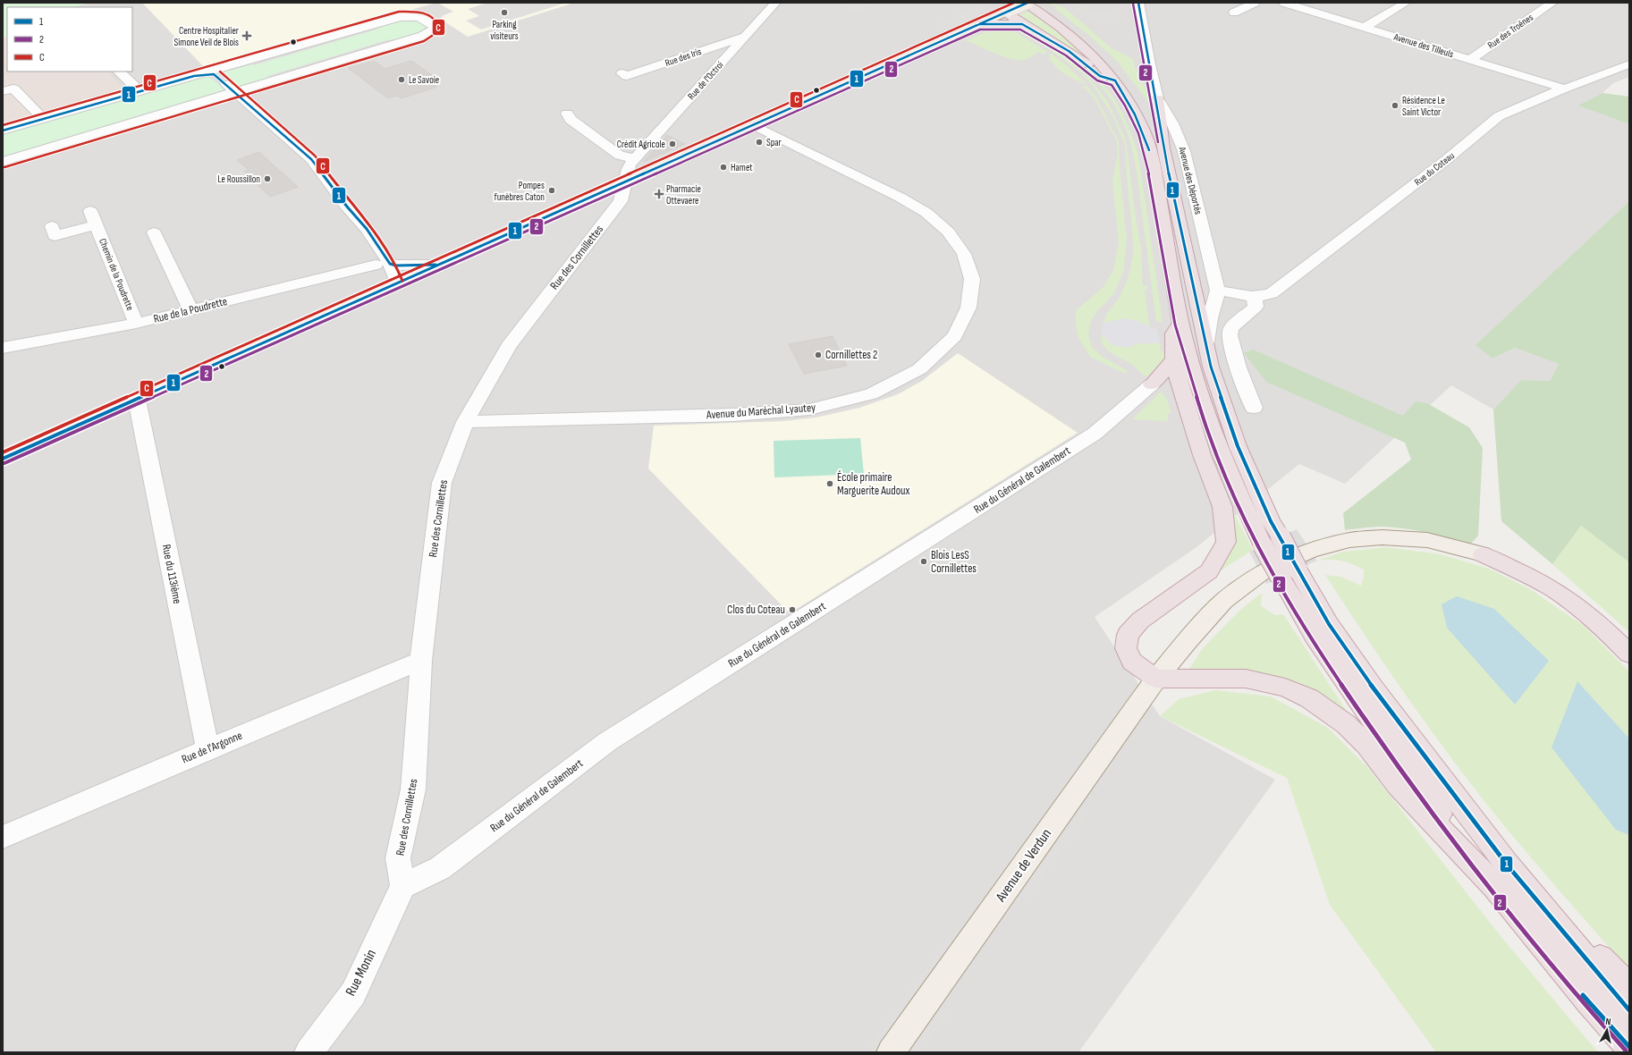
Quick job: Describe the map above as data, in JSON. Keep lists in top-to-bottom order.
{
  "streets": {
    "highway": ["Avenue des Déportés"],
    "main road": ["Avenue de Verdun"],
    "street": [
      "Rue des Troënes",
      "Avenue des Tilleuls",
      "Rue des Iris",
      "Rue de l'Octroi",
      "Rue du Coteau",
      "Rue des Cornillettes",
      "Chemin de la Poudrette",
      "Rue de la Poudrette",
      "Avenue du Maréchal Lyautey",
      "Rue du Général de Galembert",
      "Rue du 113ième",
      "Rue de l'Argonne",
      "Rue Monin"
    ]
  },
  "crossings": [
    ["Rue des Troënes", "Avenue des Tilleuls"],
    ["Avenue des Tilleuls", "Rue du Coteau"],
    ["Rue des Iris", "Rue de l'Octroi"],
    ["Rue de l'Octroi", "Rue des Cornillettes"],
    ["Rue du Coteau", "Avenue des Déportés"],
    ["Rue des Cornillettes", "Avenue du Maréchal Lyautey"],
    ["Rue des Cornillettes", "Rue du Général de Galembert"],
    ["Rue des Cornillettes", "Rue de l'Argonne"],
    ["Rue des Cornillettes", "Rue Monin"],
    ["Chemin de la Poudrette", "Rue de la Poudrette"],
    ["Rue du Général de Galembert", "Rue Monin"],
    ["Rue du 113ième", "Rue de l'Argonne"]
  ],
  "places": {
    "other": [
      "Parking visiteurs",
      "Le Savoie",
      "Résidence Le Saint Victor",
      "Spar",
      "Crédit Agricole",
      "Hamet",
      "Le Roussillon",
      "Pompes funèbres Caton",
      "Cornillettes 2",
      "École primaire Marguerite Audoux",
      "Blois LesS Cornillettes",
      "Clos du Coteau"
    ],
    "health": ["Centre Hospitalier Simone Veil de Blois", "Pharmacie Ottevaere"]
  },
  "lines": ["transit line 1", "transit line C", "transit line 2"],
  "legend": ["1", "2", "C"],
  "north": "top"
}
